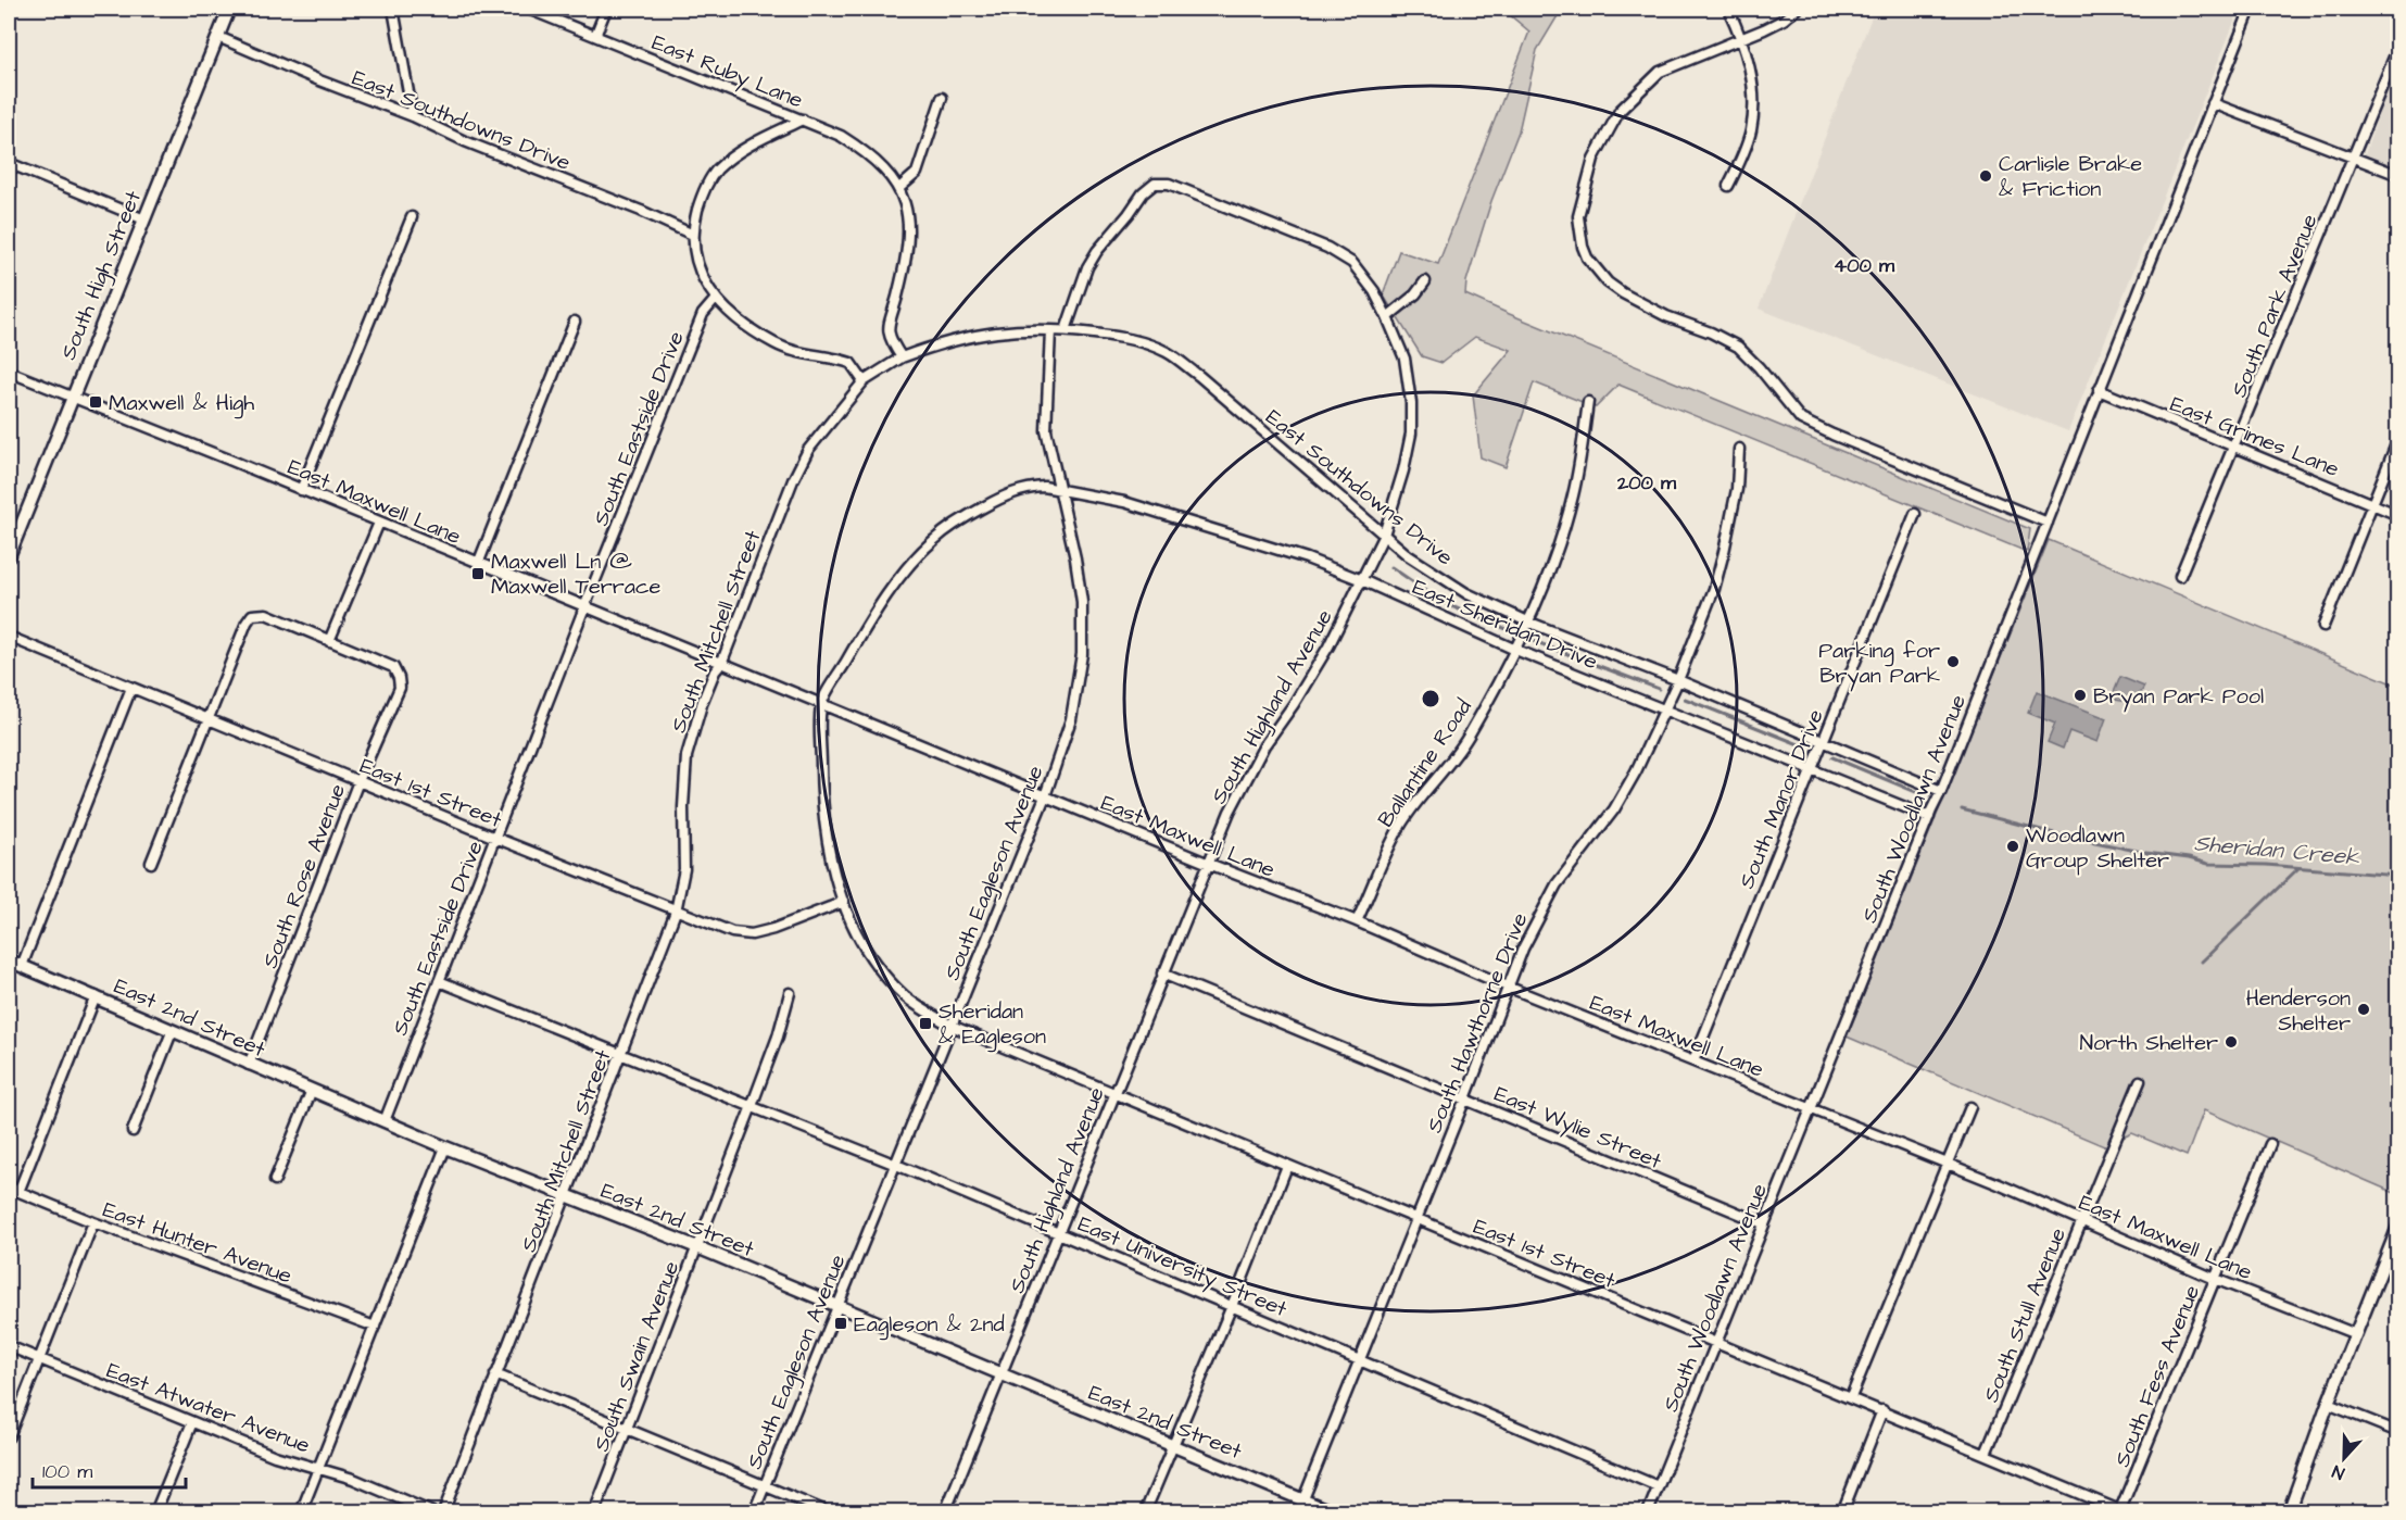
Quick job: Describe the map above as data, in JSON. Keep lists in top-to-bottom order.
{
  "streets": {
    "street": [
      "East Ruby Lane",
      "East Southdowns Drive",
      "South High Street",
      "South Park Avenue",
      "South Eastside Drive",
      "East Grimes Lane",
      "East Maxwell Lane",
      "East Sheridan Drive",
      "South Mitchell Street",
      "South Highland Avenue",
      "Ballantine Road",
      "East 1st Street",
      "South Manor Drive",
      "South Woodlawn Avenue",
      "South Eagleson Avenue",
      "South Rose Avenue",
      "East 2nd Street",
      "South Hawthorne Drive",
      "East Wylie Street",
      "East Hunter Avenue",
      "East University Street",
      "South Stull Avenue",
      "South Swain Avenue",
      "South Fess Avenue",
      "East Atwater Avenue"
    ]
  },
  "crossings": [
    ["East Southdowns Drive", "South High Street"],
    ["East Southdowns Drive", "South Mitchell Street"],
    ["East Southdowns Drive", "South Highland Avenue"],
    ["East Southdowns Drive", "Ballantine Road"],
    ["East Southdowns Drive", "South Manor Drive"],
    ["East Southdowns Drive", "South Woodlawn Avenue"],
    ["East Southdowns Drive", "South Eagleson Avenue"],
    ["East Southdowns Drive", "South Hawthorne Drive"],
    ["South High Street", "East Maxwell Lane"],
    ["South Park Avenue", "East Grimes Lane"],
    ["South Eastside Drive", "East Maxwell Lane"],
    ["South Eastside Drive", "East 1st Street"],
    ["South Eastside Drive", "East 2nd Street"],
    ["South Eastside Drive", "East University Street"],
    ["East Grimes Lane", "South Woodlawn Avenue"],
    ["East Maxwell Lane", "East Sheridan Drive"],
    ["East Maxwell Lane", "South Mitchell Street"],
    ["East Maxwell Lane", "South Highland Avenue"],
    ["East Maxwell Lane", "Ballantine Road"],
    ["East Maxwell Lane", "East 1st Street"],
    ["East Maxwell Lane", "South Manor Drive"],
    ["East Maxwell Lane", "South Woodlawn Avenue"],
    ["East Maxwell Lane", "South Eagleson Avenue"],
    ["East Maxwell Lane", "South Hawthorne Drive"],
    ["East Maxwell Lane", "South Stull Avenue"],
    ["East Maxwell Lane", "South Fess Avenue"],
    ["East Sheridan Drive", "South Highland Avenue"],
    ["East Sheridan Drive", "Ballantine Road"],
    ["East Sheridan Drive", "East 1st Street"],
    ["East Sheridan Drive", "South Manor Drive"],
    ["East Sheridan Drive", "South Woodlawn Avenue"],
    ["East Sheridan Drive", "South Eagleson Avenue"],
    ["East Sheridan Drive", "South Hawthorne Drive"],
    ["South Mitchell Street", "East 1st Street"],
    ["South Mitchell Street", "East 2nd Street"],
    ["South Mitchell Street", "East University Street"],
    ["South Highland Avenue", "East 1st Street"],
    ["South Highland Avenue", "East 2nd Street"],
    ["South Highland Avenue", "East Wylie Street"],
    ["South Highland Avenue", "East University Street"],
    ["East 1st Street", "South Woodlawn Avenue"],
    ["East 1st Street", "South Eagleson Avenue"],
    ["East 1st Street", "South Rose Avenue"],
    ["East 1st Street", "South Hawthorne Drive"],
    ["East 1st Street", "South Stull Avenue"],
    ["East 1st Street", "South Fess Avenue"],
    ["South Woodlawn Avenue", "East Wylie Street"],
    ["South Woodlawn Avenue", "East University Street"],
    ["South Eagleson Avenue", "East 2nd Street"],
    ["South Eagleson Avenue", "East University Street"],
    ["South Rose Avenue", "East 2nd Street"],
    ["East 2nd Street", "South Hawthorne Drive"],
    ["East 2nd Street", "South Swain Avenue"],
    ["South Hawthorne Drive", "East Wylie Street"],
    ["South Hawthorne Drive", "East University Street"],
    ["East University Street", "South Swain Avenue"]
  ],
  "water": ["Sheridan Creek"],
  "places": {
    "other": [
      "Carlisle Brake & Friction",
      "Parking for Bryan Park",
      "Bryan Park Pool",
      "Woodlawn Group Shelter",
      "Henderson Shelter",
      "North Shelter"
    ],
    "transit": [
      "Maxwell & High",
      "Maxwell Ln @ Maxwell Terrace",
      "Sheridan & Eagleson",
      "Eagleson & 2nd"
    ]
  },
  "scale_bar": "100 m",
  "north": "bottom",
  "rings": ["400 m", "200 m"]
}
